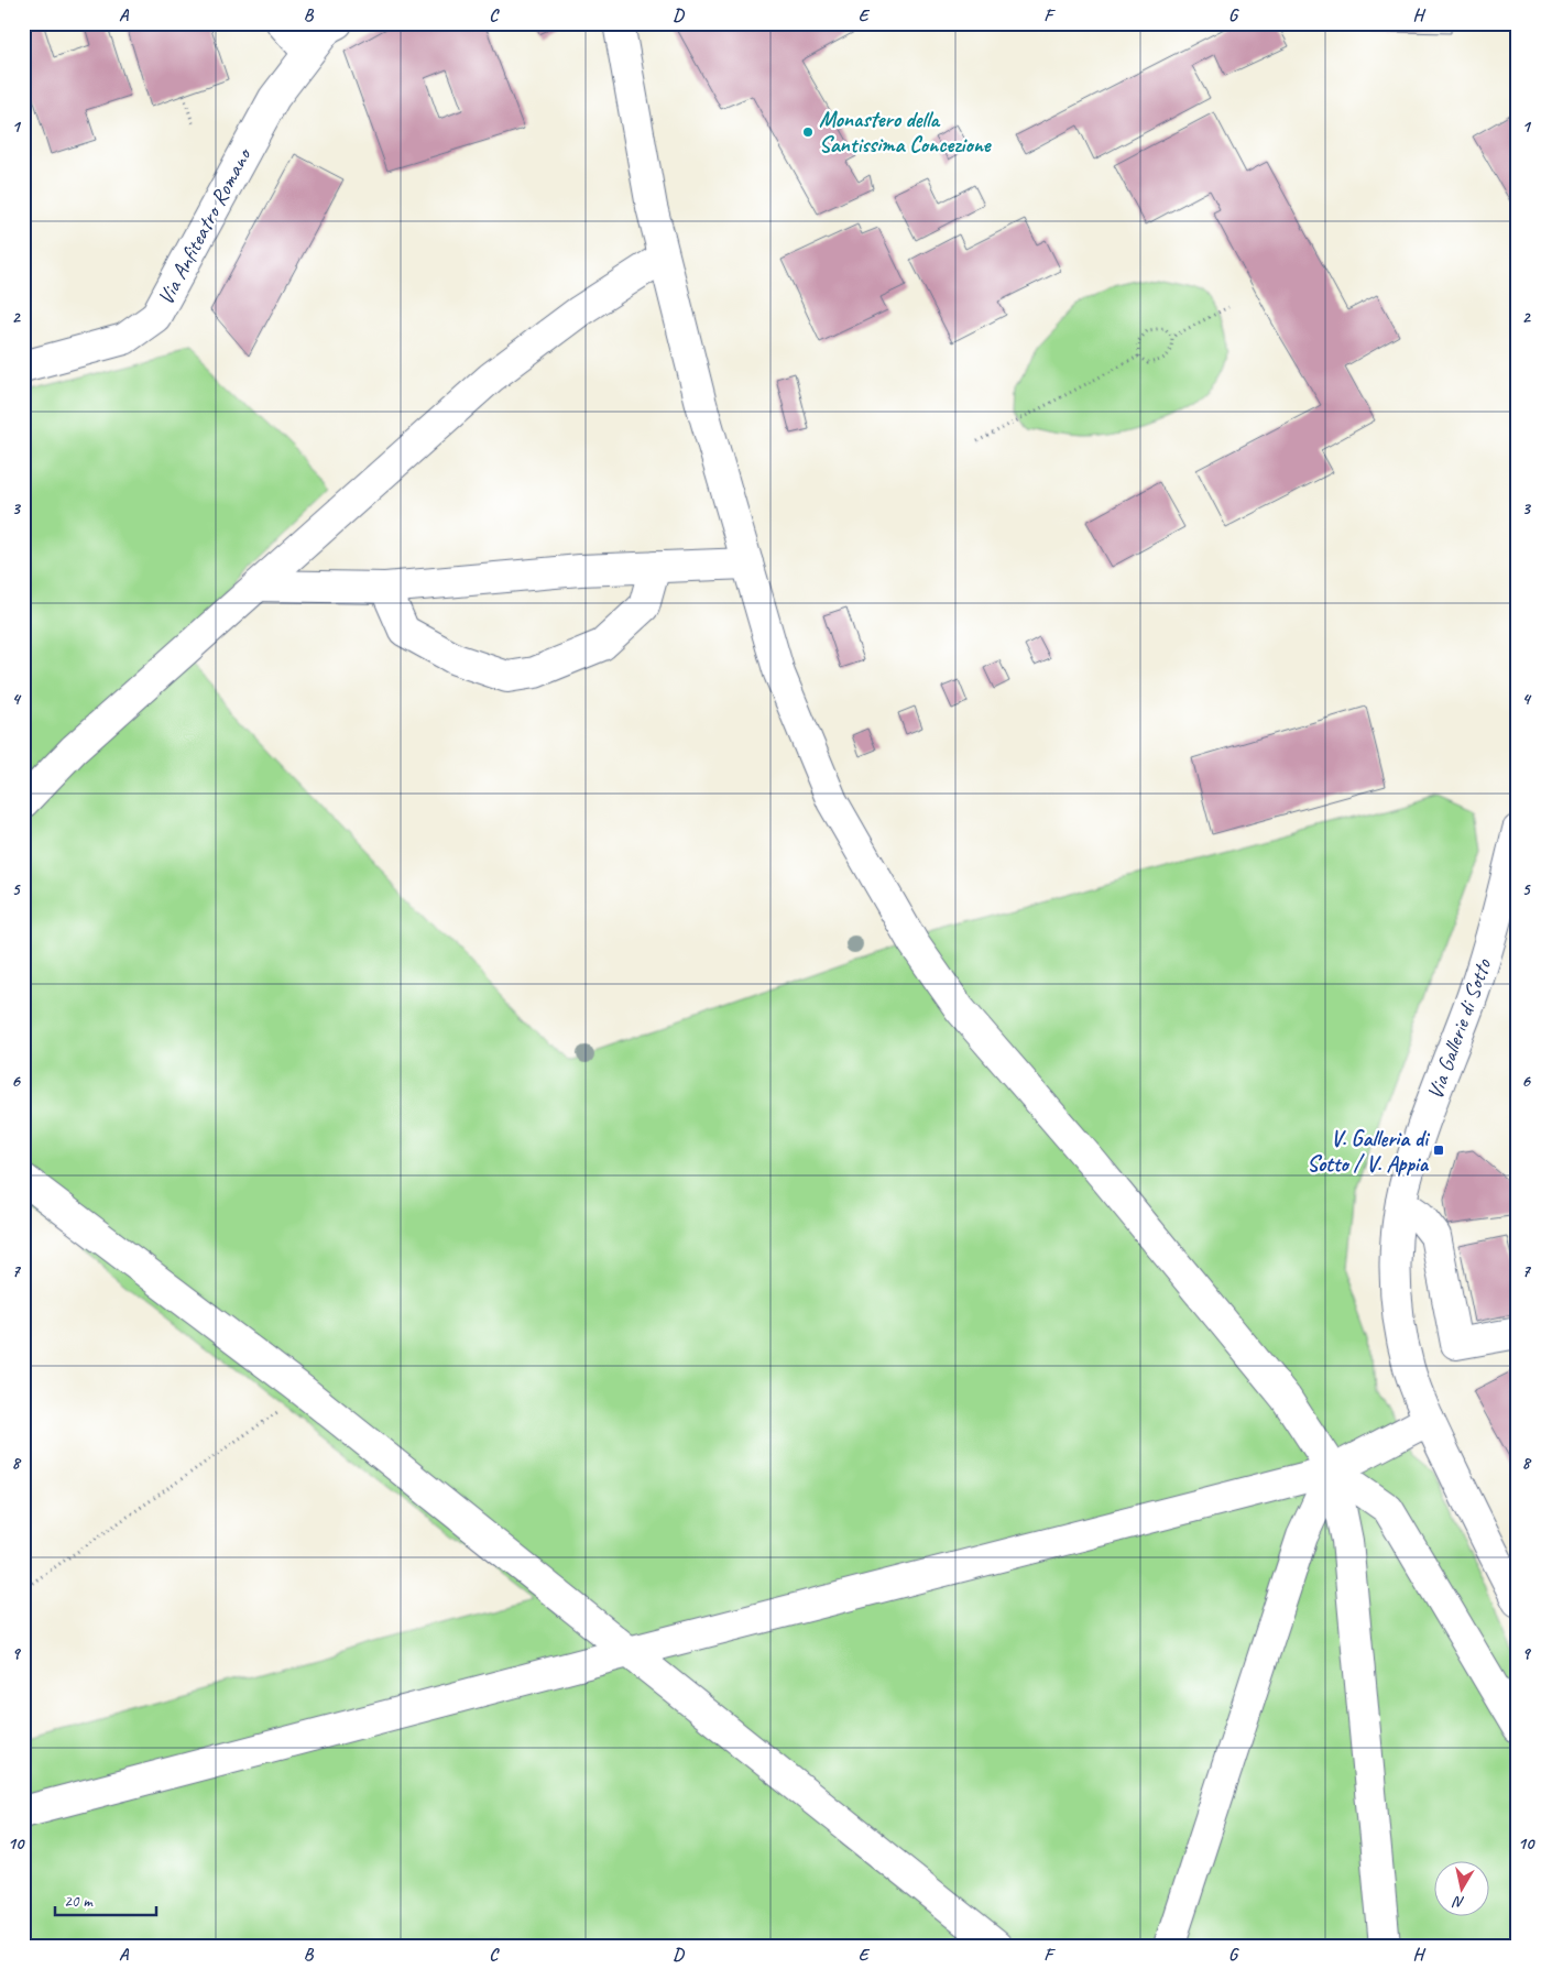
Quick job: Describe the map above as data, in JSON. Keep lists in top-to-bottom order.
{
  "streets": {
    "main road": ["Via Anfiteatro Romano", "Via Gallerie di Sotto"]
  },
  "places": {
    "other": ["Monastero della Santissima Concezione"],
    "transit": ["V. Galleria di Sotto / V. Appia"]
  },
  "scale_bar": "20 m",
  "north": "bottom",
  "grid": {
    "columns": [
      "A",
      "B",
      "C",
      "D",
      "E",
      "F",
      "G",
      "H"
    ],
    "rows": [
      "1",
      "2",
      "3",
      "4",
      "5",
      "6",
      "7",
      "8",
      "9",
      "10"
    ]
  }
}
